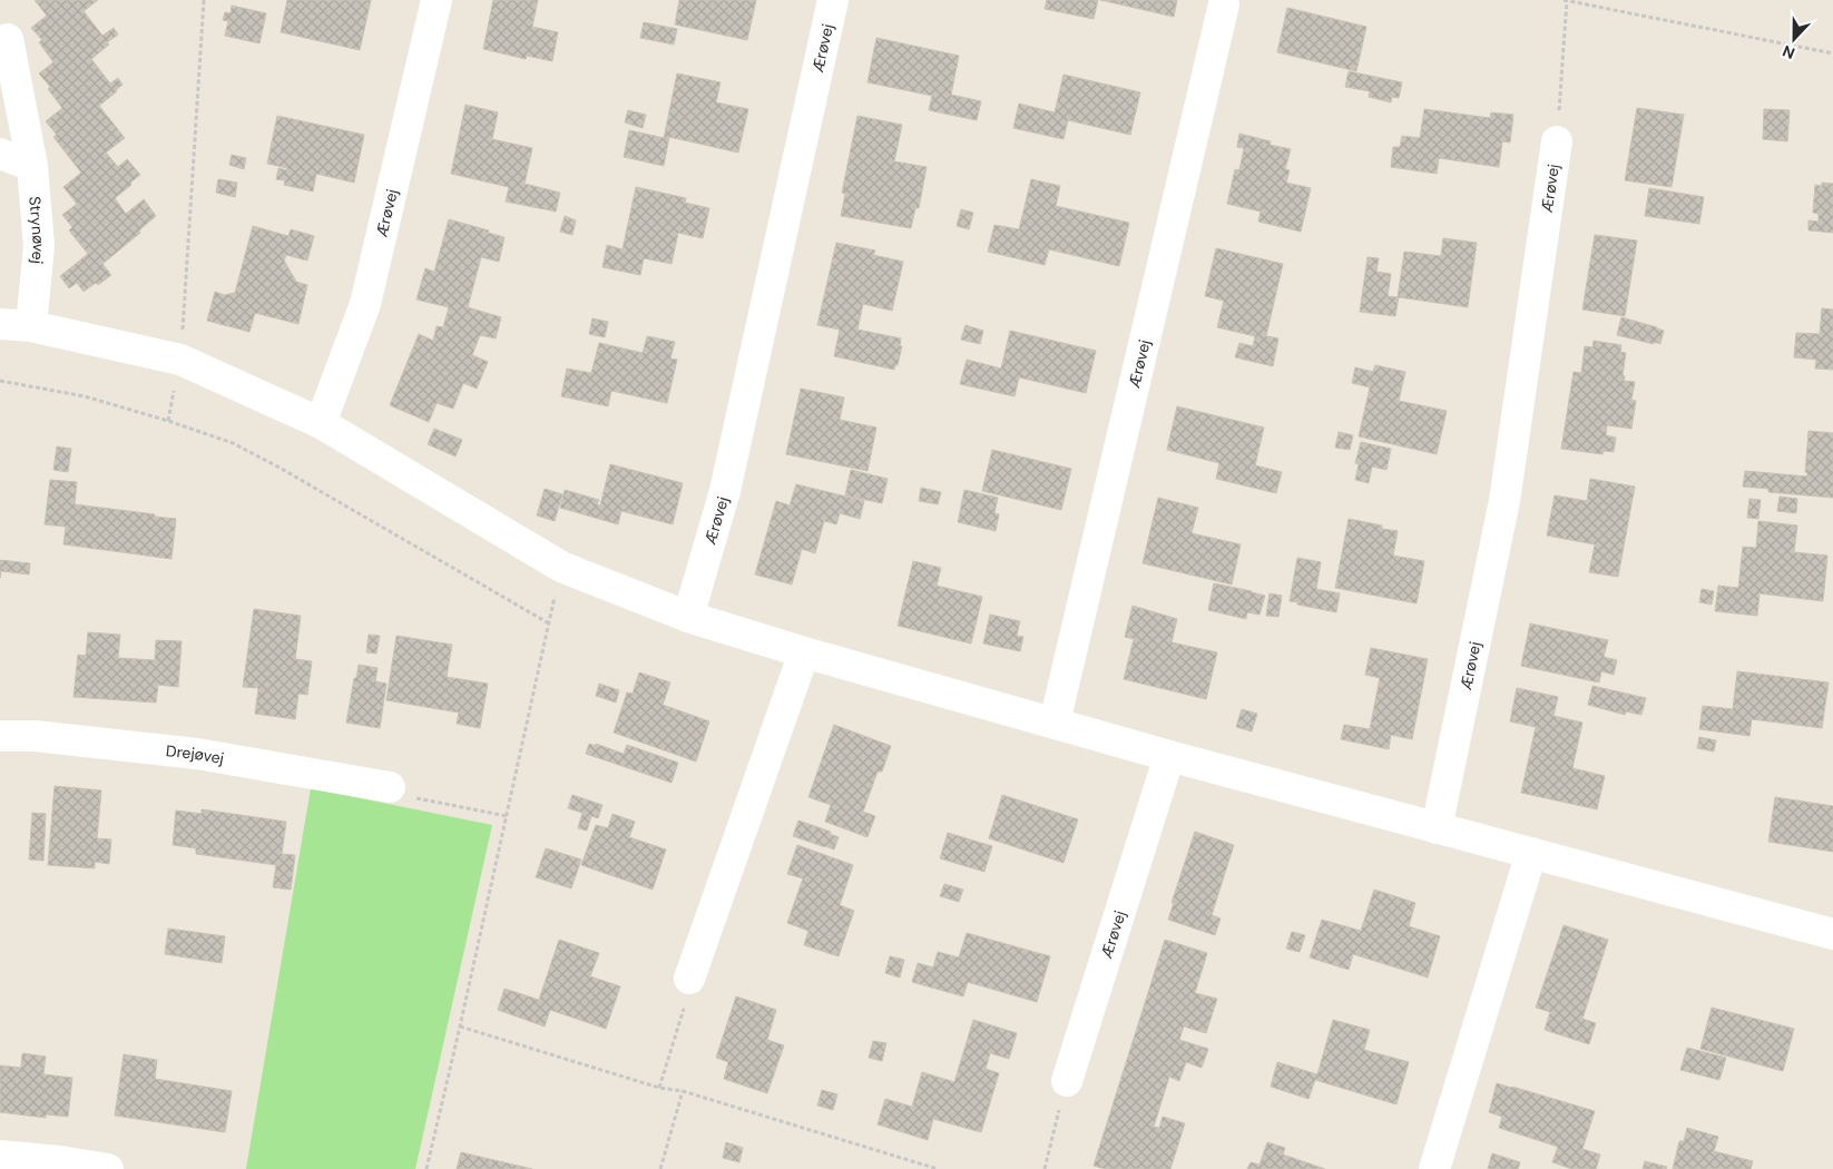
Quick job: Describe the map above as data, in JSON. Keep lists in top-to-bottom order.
{
  "streets": {
    "street": ["Ærøvej", "Strynøvej", "Drejøvej"]
  },
  "north": "bottom"
}
